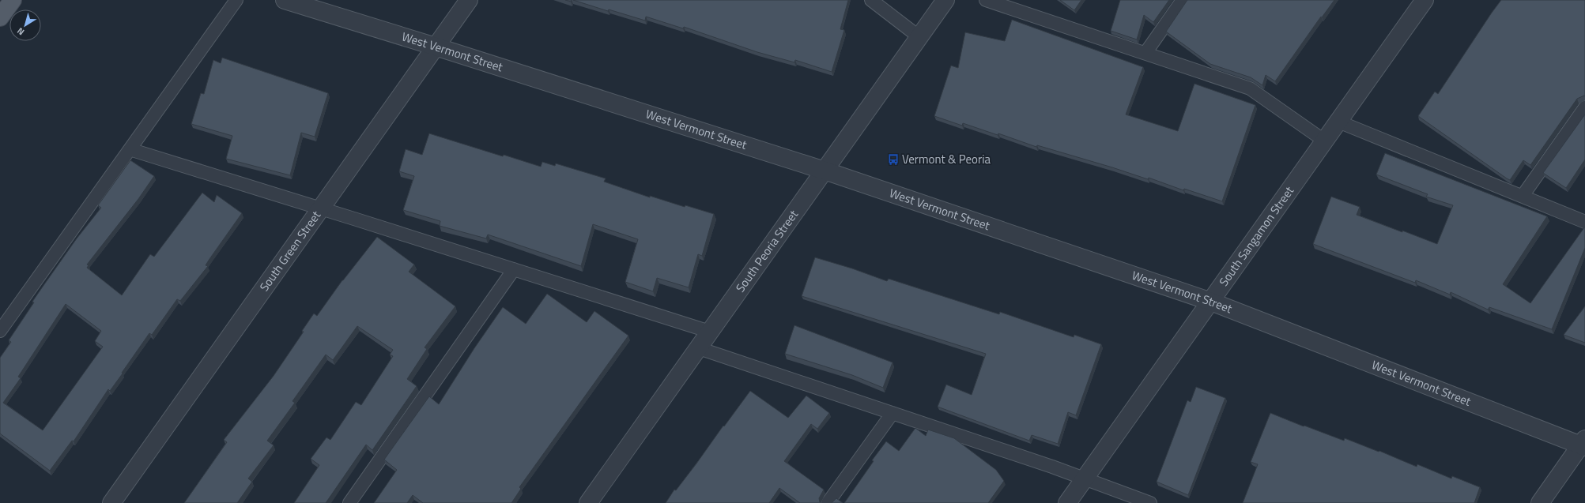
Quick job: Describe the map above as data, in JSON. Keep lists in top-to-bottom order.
{
  "streets": {
    "street": [
      "West Vermont Street",
      "South Sangamon Street",
      "South Green Street",
      "South Peoria Street"
    ]
  },
  "crossings": [
    ["West Vermont Street", "South Sangamon Street"],
    ["West Vermont Street", "South Green Street"],
    ["West Vermont Street", "South Peoria Street"]
  ],
  "places": {
    "bus stop": ["Vermont & Peoria"]
  },
  "north": "bottom left"
}
